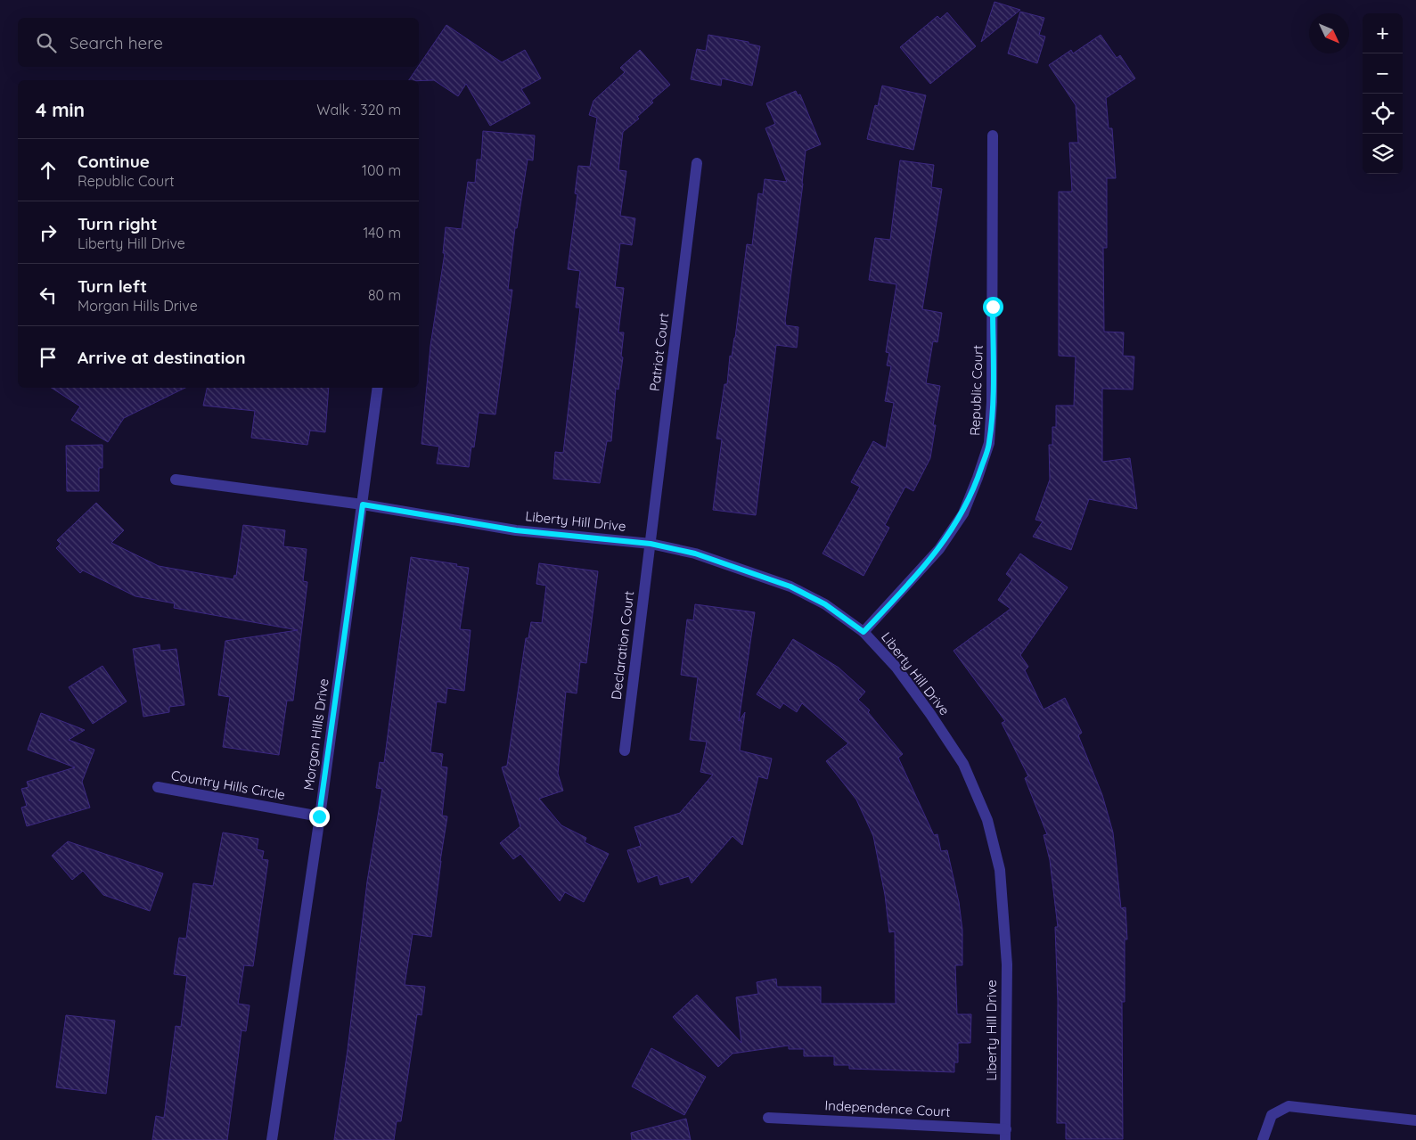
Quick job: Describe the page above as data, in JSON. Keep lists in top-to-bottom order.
{
  "streets": {
    "street": [
      "Patriot Court",
      "Republic Court",
      "Liberty Hill Drive",
      "Declaration Court",
      "Morgan Hills Drive",
      "Country Hills Circle",
      "Independence Court"
    ]
  },
  "crossings": [
    ["Patriot Court", "Liberty Hill Drive"],
    ["Patriot Court", "Declaration Court"],
    ["Republic Court", "Liberty Hill Drive"],
    ["Liberty Hill Drive", "Declaration Court"],
    ["Liberty Hill Drive", "Morgan Hills Drive"],
    ["Liberty Hill Drive", "Independence Court"],
    ["Morgan Hills Drive", "Country Hills Circle"]
  ],
  "north": "bottom right",
  "page": {
    "map_buttons": ["+", "−"],
    "search": "Search here",
    "heading": ["4 min", "Walk · 320 m"],
    "list": [
      ["Continue", "Republic Court", "100 m"],
      ["Turn right", "Liberty Hill Drive", "140 m"],
      ["Turn left", "Morgan Hills Drive", "80 m"],
      "Arrive at destination"
    ]
  }
}
